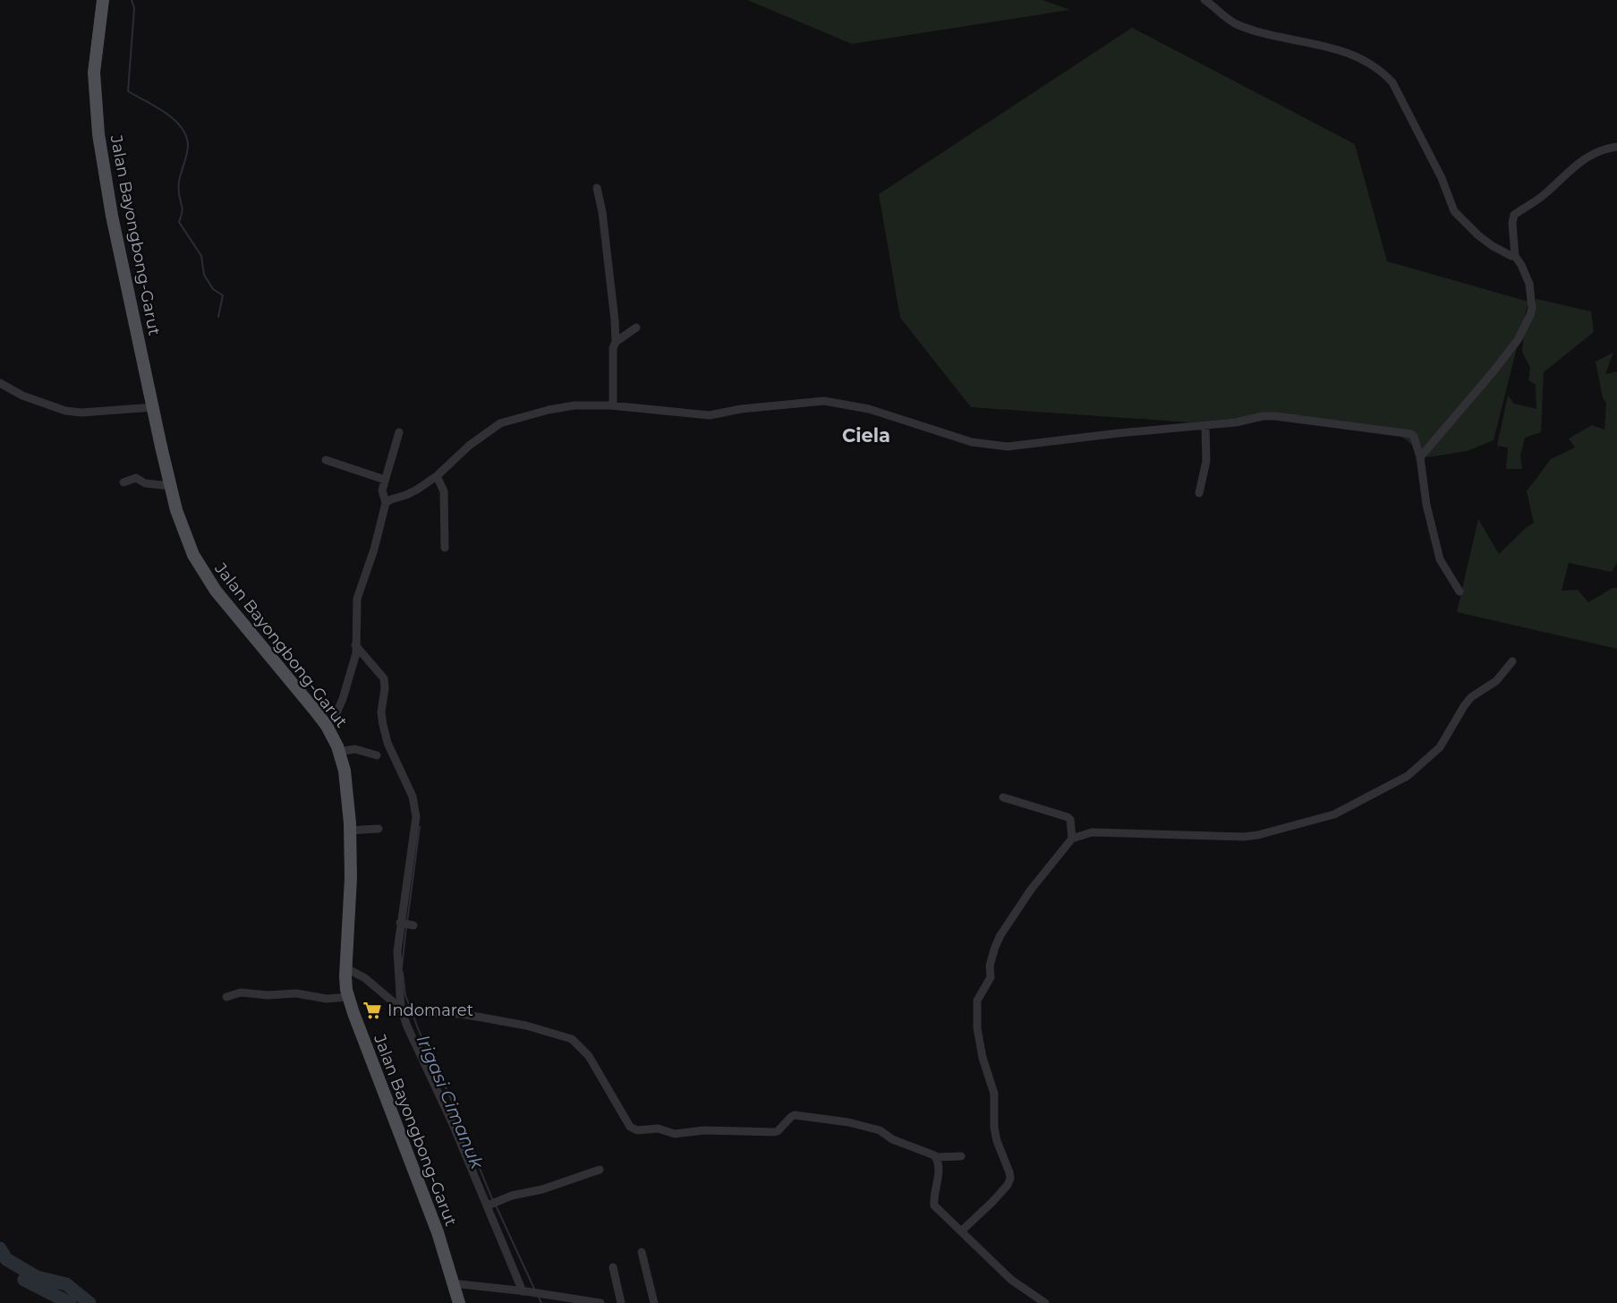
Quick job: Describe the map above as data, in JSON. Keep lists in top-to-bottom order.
{
  "streets": {
    "main road": ["Jalan Bayongbong-Garut"]
  },
  "districts": ["Ciela"],
  "water": ["Irigasi Cimanuk"],
  "places": {
    "supermarket": ["Indomaret"]
  }
}
